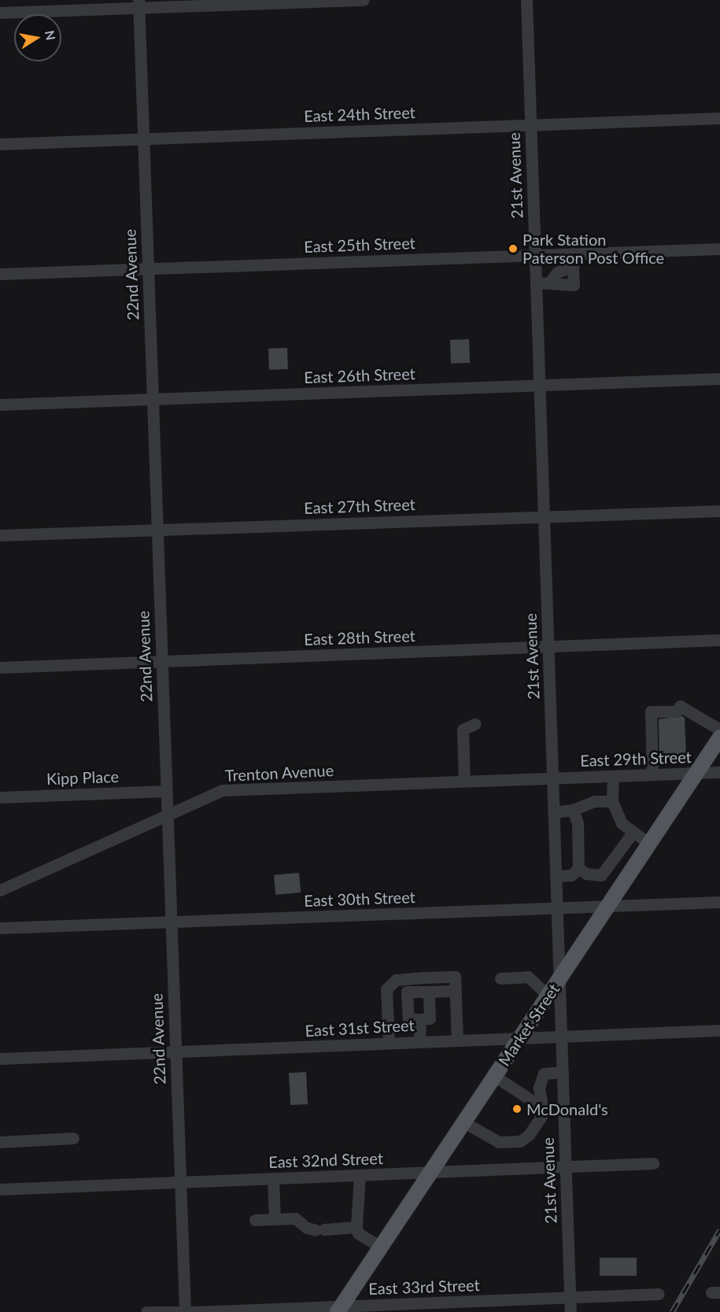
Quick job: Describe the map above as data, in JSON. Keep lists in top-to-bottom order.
{
  "streets": {
    "main road": ["Market Street"],
    "street": [
      "East 24th Street",
      "21st Avenue",
      "East 25th Street",
      "22nd Avenue",
      "East 26th Street",
      "East 27th Street",
      "East 28th Street",
      "East 29th Street",
      "Trenton Avenue",
      "Kipp Place",
      "East 30th Street",
      "East 31st Street",
      "East 32nd Street",
      "East 33rd Street"
    ]
  },
  "crossings": [
    ["East 24th Street", "21st Avenue"],
    ["East 24th Street", "22nd Avenue"],
    ["21st Avenue", "East 25th Street"],
    ["21st Avenue", "East 26th Street"],
    ["21st Avenue", "East 27th Street"],
    ["21st Avenue", "East 28th Street"],
    ["21st Avenue", "East 29th Street"],
    ["21st Avenue", "Trenton Avenue"],
    ["21st Avenue", "East 30th Street"],
    ["21st Avenue", "Market Street"],
    ["21st Avenue", "East 31st Street"],
    ["21st Avenue", "East 32nd Street"],
    ["21st Avenue", "East 33rd Street"],
    ["East 25th Street", "22nd Avenue"],
    ["22nd Avenue", "East 26th Street"],
    ["22nd Avenue", "East 27th Street"],
    ["22nd Avenue", "East 28th Street"],
    ["22nd Avenue", "Trenton Avenue"],
    ["22nd Avenue", "Kipp Place"],
    ["22nd Avenue", "East 30th Street"],
    ["22nd Avenue", "East 31st Street"],
    ["22nd Avenue", "East 32nd Street"],
    ["East 29th Street", "Trenton Avenue"],
    ["East 29th Street", "Market Street"],
    ["East 30th Street", "Market Street"],
    ["Market Street", "East 31st Street"],
    ["Market Street", "East 32nd Street"],
    ["Market Street", "East 33rd Street"]
  ],
  "places": ["Park Station Paterson Post Office", "McDonald's"],
  "north": "right"
}
